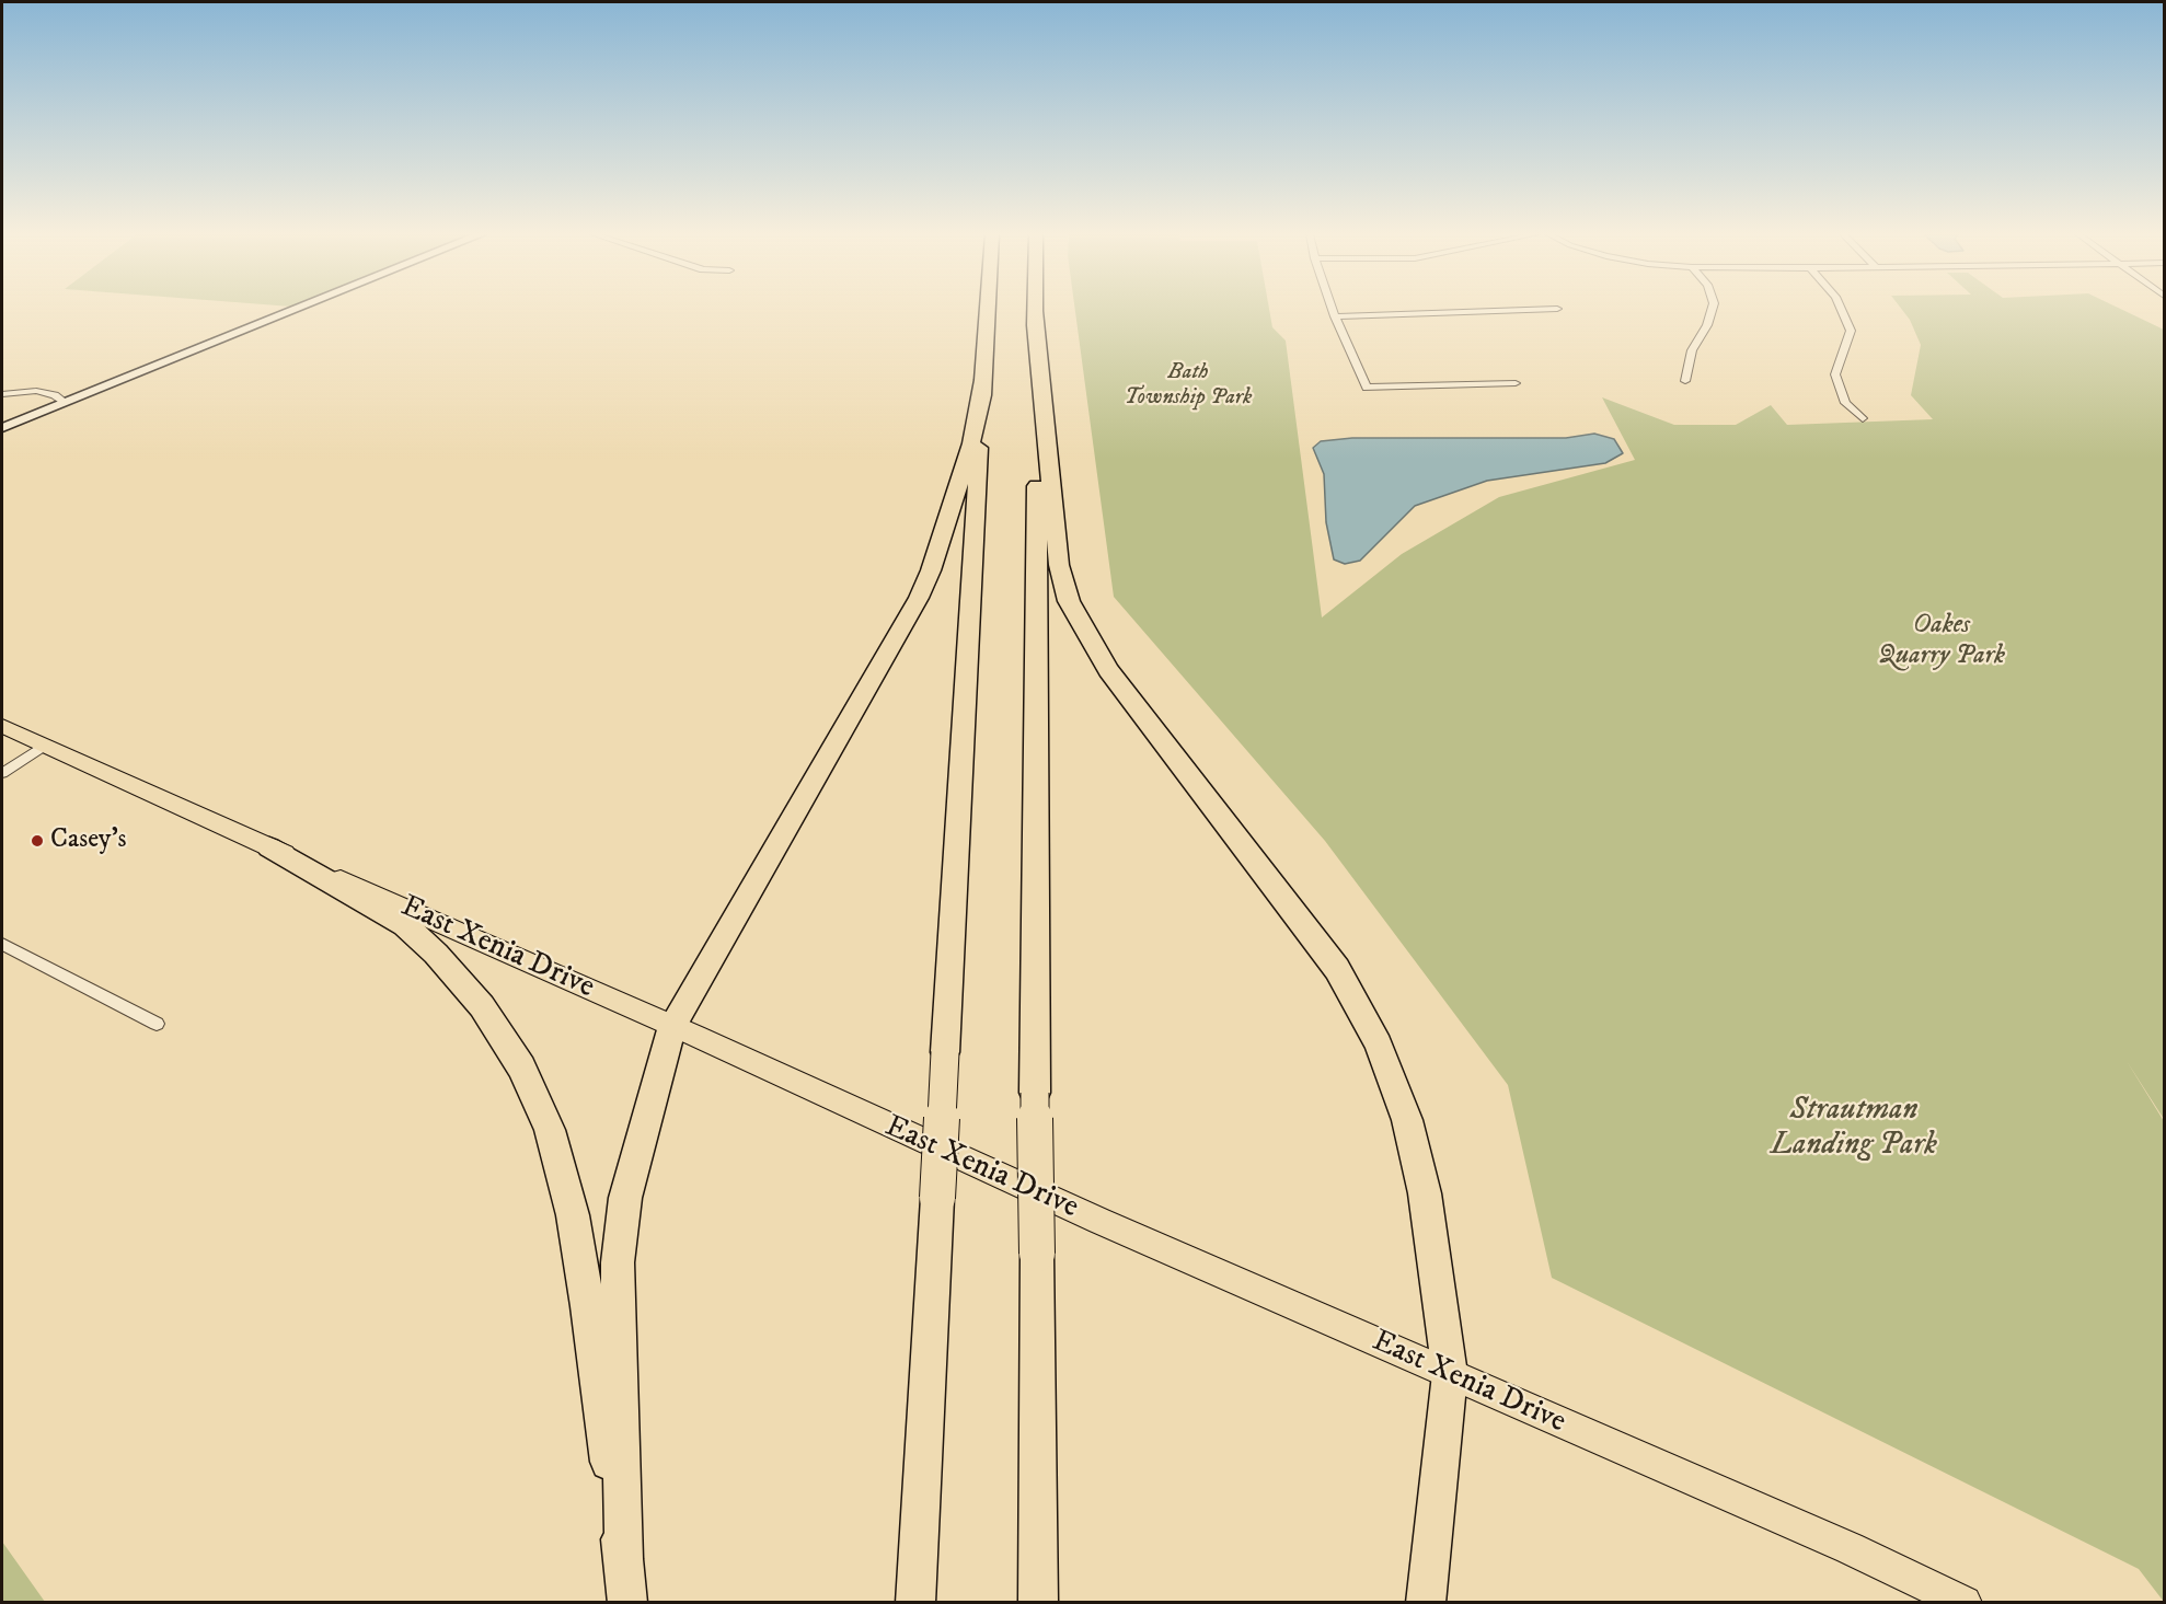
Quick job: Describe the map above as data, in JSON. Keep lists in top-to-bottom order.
{
  "streets": {
    "main road": ["East Xenia Drive"]
  },
  "parks": ["Bath Township Park", "Oakes Quarry Park", "Strautman Landing Park"],
  "places": ["Casey’s"]
}
